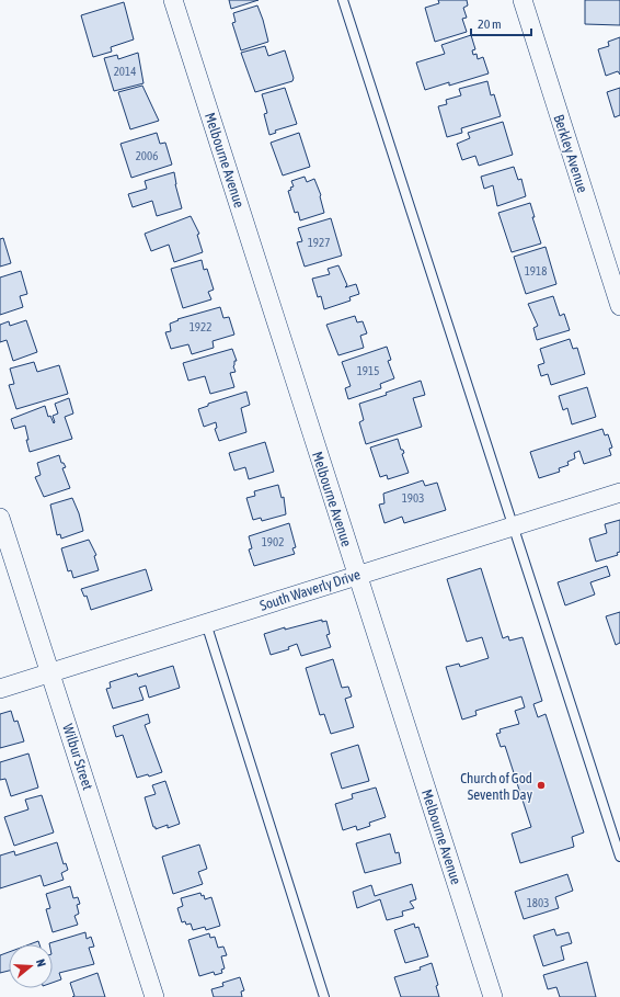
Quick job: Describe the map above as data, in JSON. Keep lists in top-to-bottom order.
{
  "streets": {
    "street": [
      "Berkley Avenue",
      "Melbourne Avenue",
      "South Waverly Drive",
      "Wilbur Street"
    ]
  },
  "crossings": [
    ["Melbourne Avenue", "South Waverly Drive"],
    ["South Waverly Drive", "Wilbur Street"]
  ],
  "places": ["Church of God Seventh Day"],
  "house_numbers": [
    "2014",
    "2006",
    "1927",
    "1918",
    "1922",
    "1915",
    "1903",
    "1902",
    "1803"
  ],
  "scale_bar": "20 m",
  "north": "right"
}
